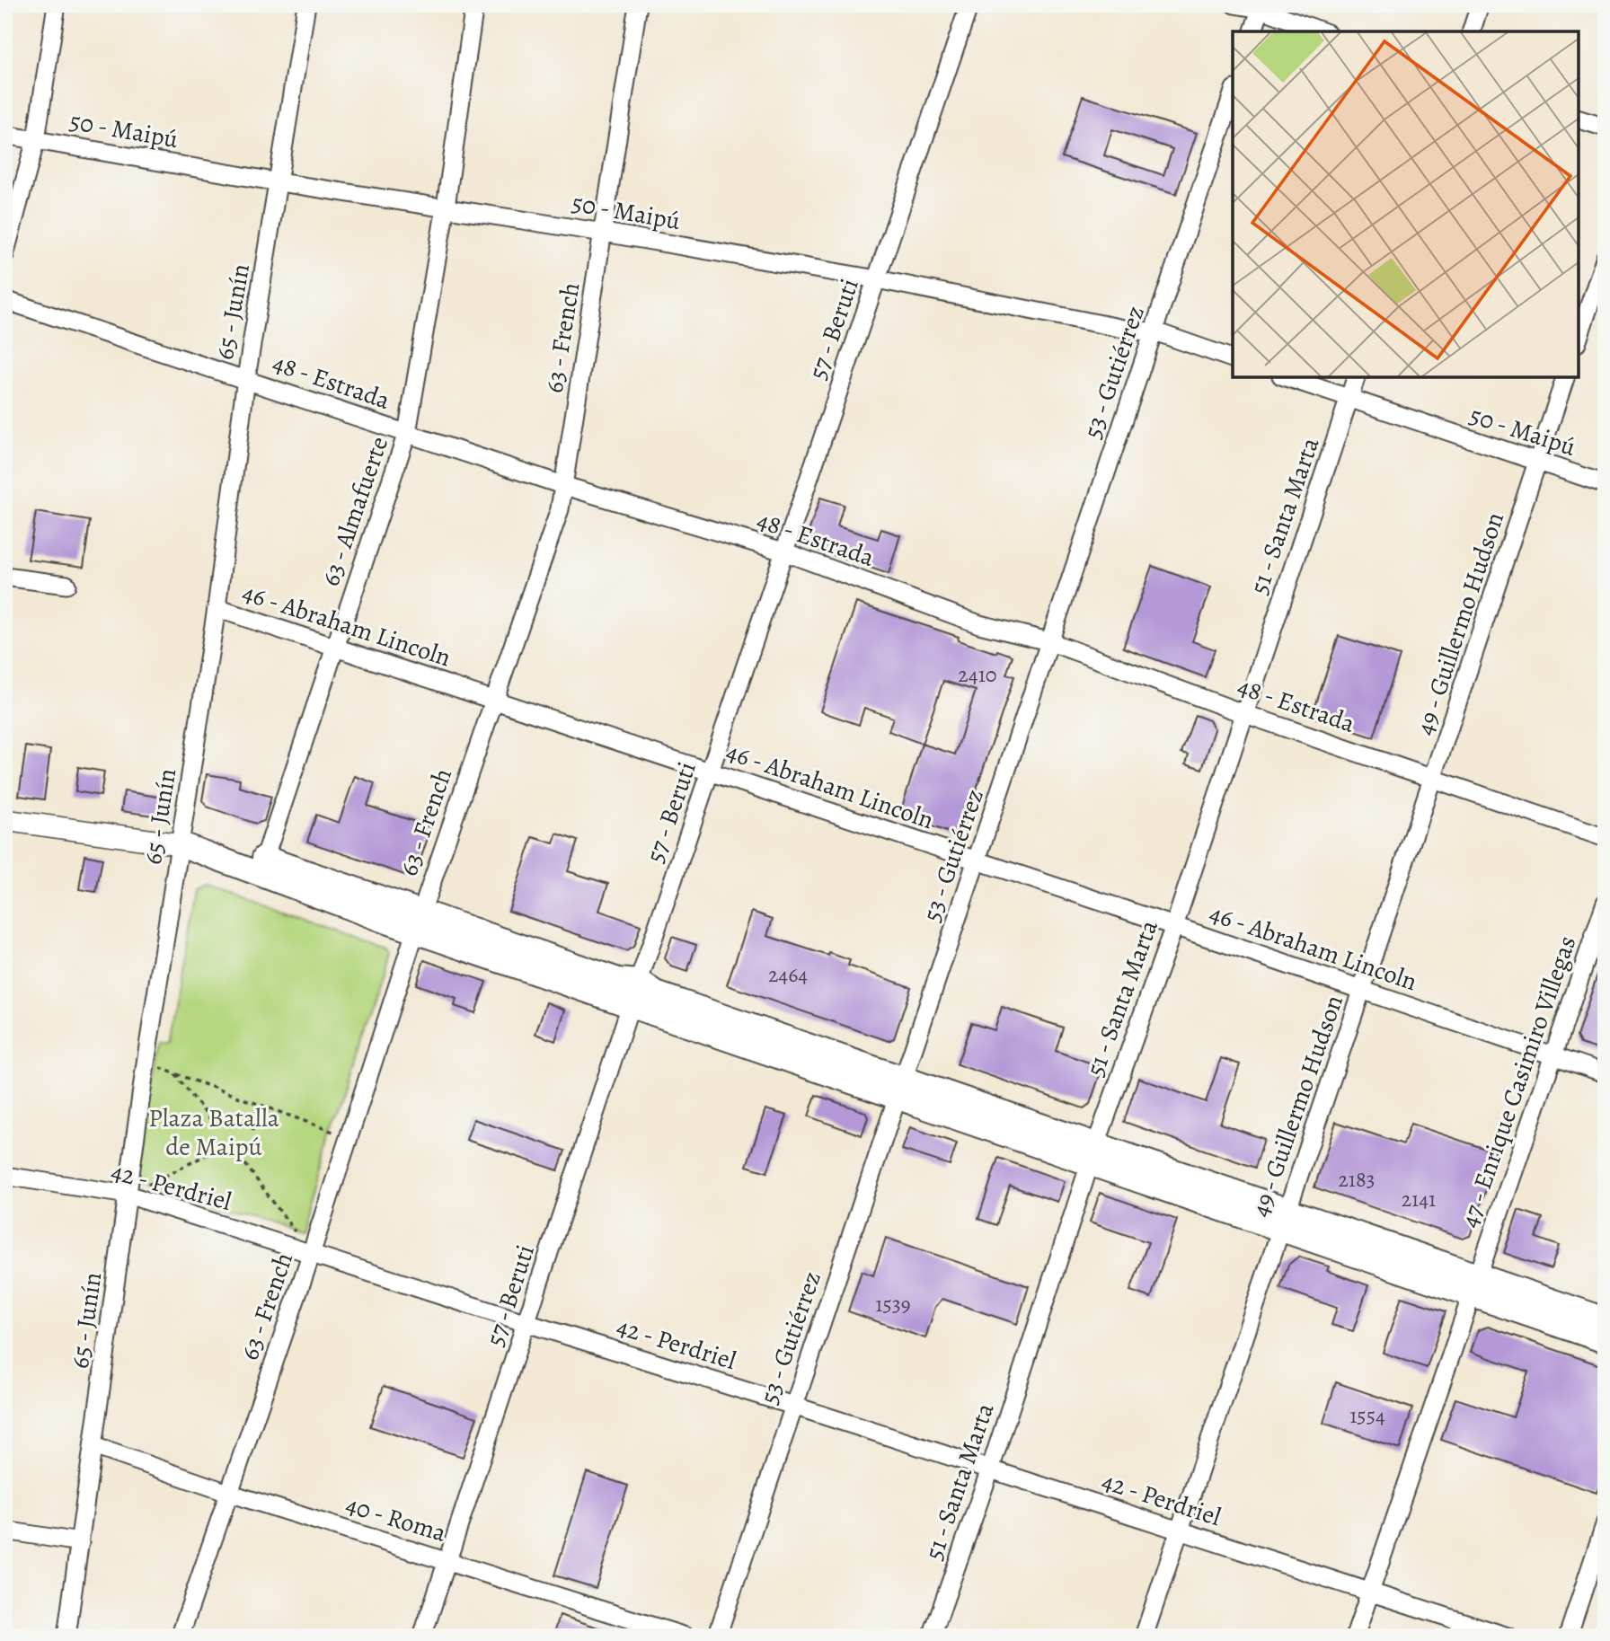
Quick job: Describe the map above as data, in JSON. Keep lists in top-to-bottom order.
{
  "streets": {
    "street": [
      "50 - Maipú",
      "65 - Junín",
      "57 - Beruti",
      "63 - French",
      "53 - Gutiérrez",
      "48 - Estrada",
      "63 - Almafuerte",
      "51 - Santa Marta",
      "49 - Guillermo Hudson",
      "46 - Abraham Lincoln",
      "47 - Enrique Casimiro Villegas",
      "42 - Perdriel",
      "40 - Roma"
    ]
  },
  "crossings": [
    ["50 - Maipú", "65 - Junín"],
    ["50 - Maipú", "57 - Beruti"],
    ["50 - Maipú", "63 - French"],
    ["50 - Maipú", "53 - Gutiérrez"],
    ["50 - Maipú", "63 - Almafuerte"],
    ["50 - Maipú", "51 - Santa Marta"],
    ["50 - Maipú", "49 - Guillermo Hudson"],
    ["65 - Junín", "48 - Estrada"],
    ["65 - Junín", "46 - Abraham Lincoln"],
    ["65 - Junín", "42 - Perdriel"],
    ["65 - Junín", "40 - Roma"],
    ["57 - Beruti", "48 - Estrada"],
    ["57 - Beruti", "46 - Abraham Lincoln"],
    ["57 - Beruti", "42 - Perdriel"],
    ["57 - Beruti", "40 - Roma"],
    ["63 - French", "48 - Estrada"],
    ["63 - French", "46 - Abraham Lincoln"],
    ["63 - French", "42 - Perdriel"],
    ["63 - French", "40 - Roma"],
    ["53 - Gutiérrez", "48 - Estrada"],
    ["53 - Gutiérrez", "46 - Abraham Lincoln"],
    ["53 - Gutiérrez", "42 - Perdriel"],
    ["48 - Estrada", "63 - Almafuerte"],
    ["48 - Estrada", "51 - Santa Marta"],
    ["48 - Estrada", "49 - Guillermo Hudson"],
    ["63 - Almafuerte", "46 - Abraham Lincoln"],
    ["51 - Santa Marta", "46 - Abraham Lincoln"],
    ["51 - Santa Marta", "42 - Perdriel"],
    ["49 - Guillermo Hudson", "46 - Abraham Lincoln"],
    ["49 - Guillermo Hudson", "42 - Perdriel"],
    ["46 - Abraham Lincoln", "47 - Enrique Casimiro Villegas"],
    ["47 - Enrique Casimiro Villegas", "42 - Perdriel"]
  ],
  "parks": ["Plaza Batalla de Maipú"],
  "house_numbers": [
    "2410",
    "2464",
    "2183",
    "2141",
    "1539",
    "1554"
  ]
}
